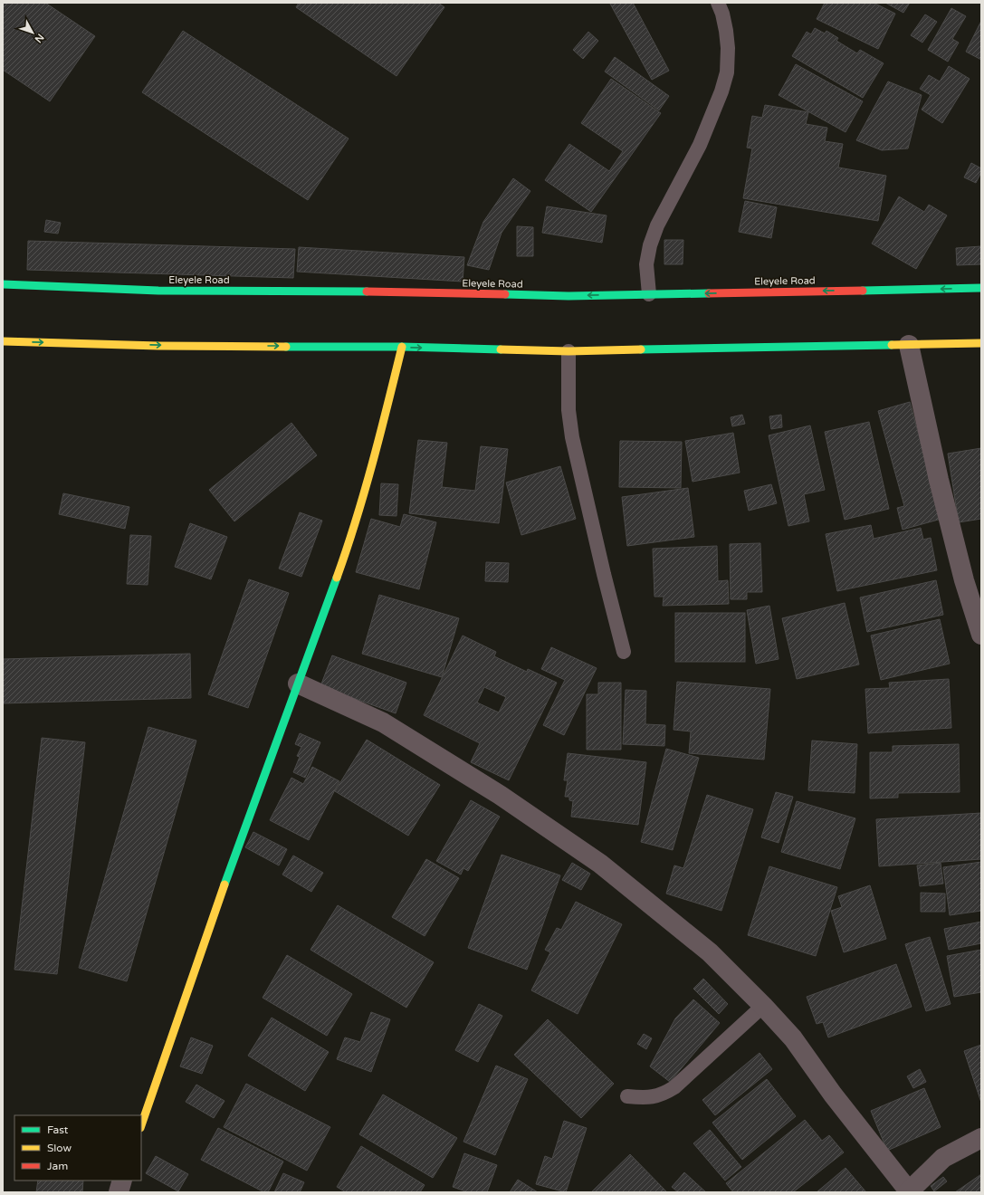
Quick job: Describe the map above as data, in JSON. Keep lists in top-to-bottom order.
{
  "streets": {
    "main road": ["Eleyele Road"]
  },
  "legend": ["Fast", "Slow", "Jam"],
  "north": "bottom right"
}
